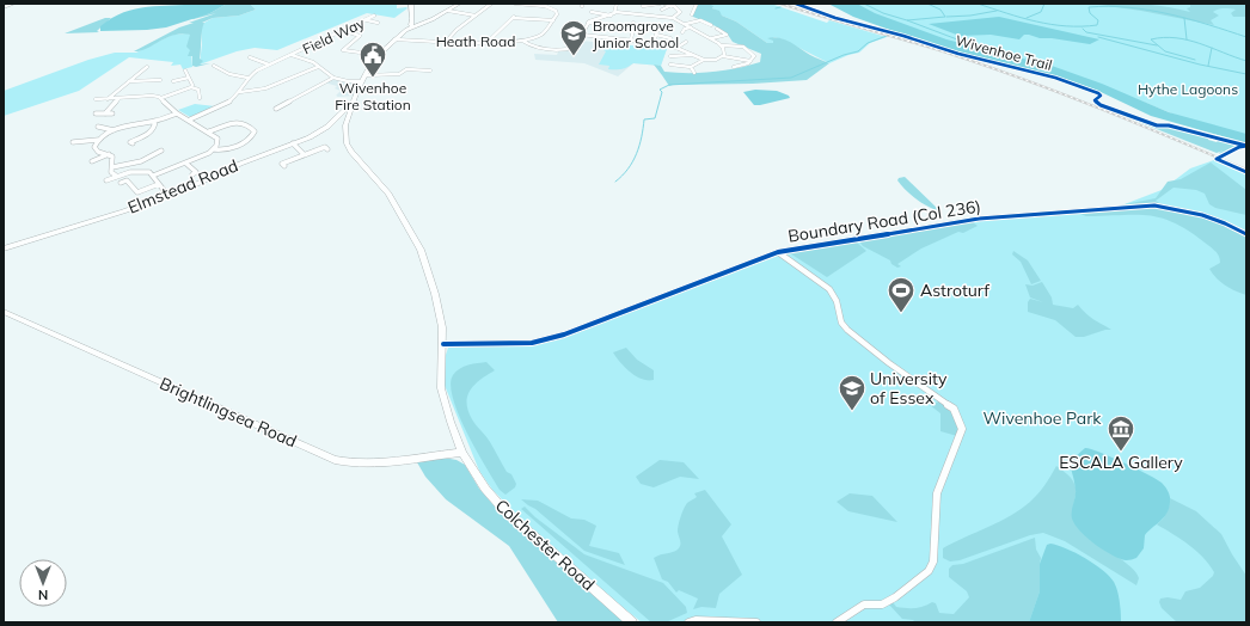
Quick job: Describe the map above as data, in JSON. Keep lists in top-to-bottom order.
{
  "streets": {
    "main road": ["Elmstead Road", "Brightlingsea Road", "Colchester Road"],
    "street": ["Field Way", "Heath Road", "Boundary Road (Col 236)"],
    "cycle path": ["Wivenhoe Trail"]
  },
  "crossings": [
    ["Heath Road", "Colchester Road"],
    ["Elmstead Road", "Colchester Road"],
    ["Boundary Road (Col 236)", "Colchester Road"],
    ["Brightlingsea Road", "Colchester Road"]
  ],
  "parks": ["Hythe Lagoons", "Wivenhoe Park"],
  "places": {
    "school or university": ["Broomgrove Junior School", "University of Essex"],
    "public building": ["Wivenhoe Fire Station"],
    "sports": ["Astroturf"],
    "museum": ["ESCALA Gallery"]
  },
  "north": "bottom"
}
